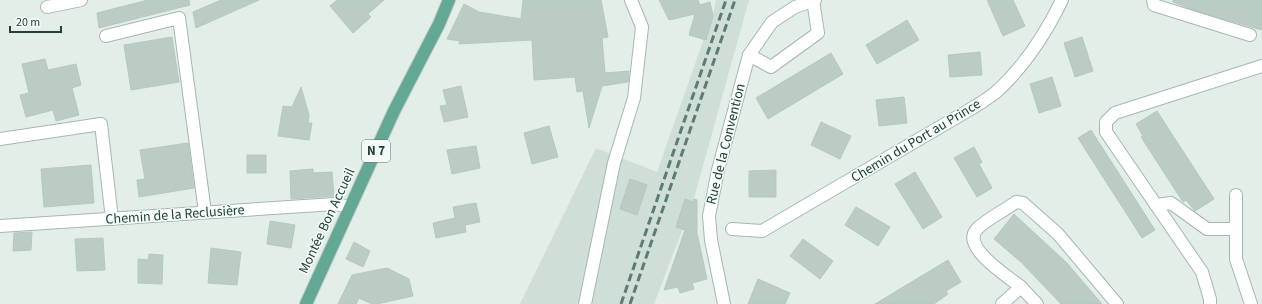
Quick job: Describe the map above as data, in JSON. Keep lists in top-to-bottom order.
{
  "streets": {
    "main road": ["N 7", "Montée Bon Accueil"],
    "street": ["Chemin du Port au Prince", "Rue de la Convention", "Chemin de la Reclusière"]
  },
  "crossings": [
    ["Chemin de la Reclusière", "Montée Bon Accueil"]
  ],
  "scale_bar": "20 m"
}
